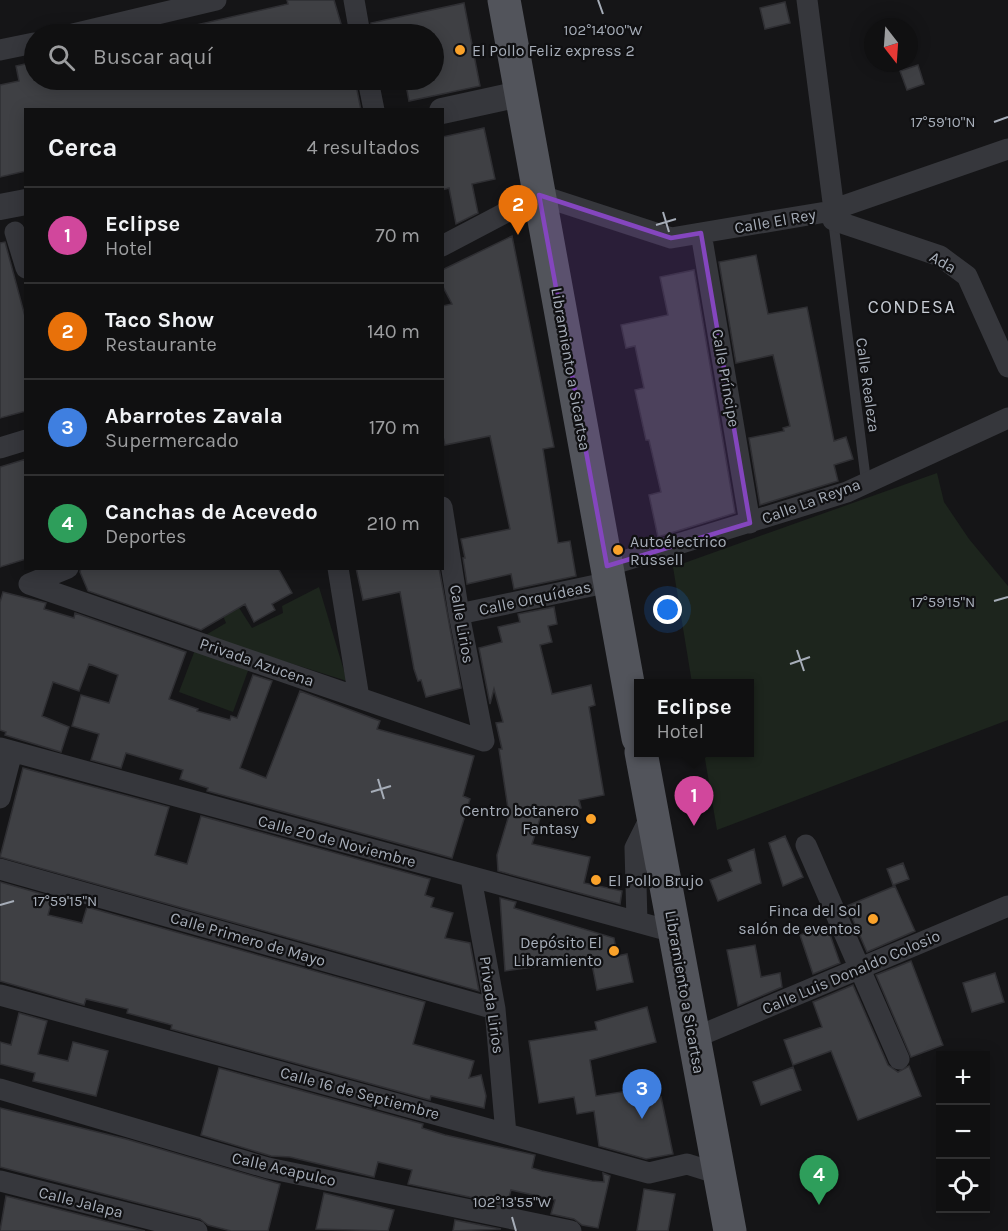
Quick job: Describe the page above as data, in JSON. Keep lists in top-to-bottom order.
{
  "streets": {
    "main road": ["Libramiento a Sicartsa"],
    "street": [
      "Calle El Rey",
      "Ada",
      "Calle Príncipe",
      "Calle La Reyna",
      "Calle Orquídeas",
      "Calle Lirios",
      "Privada Azucena",
      "Calle 20 de Noviembre",
      "Calle Primero de Mayo",
      "Calle Luis Donaldo Colosio",
      "Privada Lirios",
      "Calle 16 de Septiembre",
      "Calle Acapulco",
      "Calle Jalapa"
    ],
    "lane": ["Calle Realeza"]
  },
  "crossings": [
    ["Calle El Rey", "Ada"],
    ["Calle El Rey", "Libramiento a Sicartsa"],
    ["Calle El Rey", "Calle Príncipe"],
    ["Calle El Rey", "Calle Realeza"],
    ["Ada", "Calle Realeza"],
    ["Libramiento a Sicartsa", "Calle La Reyna"],
    ["Libramiento a Sicartsa", "Calle Orquídeas"],
    ["Libramiento a Sicartsa", "Calle 20 de Noviembre"],
    ["Libramiento a Sicartsa", "Calle Luis Donaldo Colosio"],
    ["Libramiento a Sicartsa", "Calle 16 de Septiembre"],
    ["Calle Príncipe", "Calle La Reyna"],
    ["Calle Realeza", "Calle La Reyna"],
    ["Calle La Reyna", "Calle Orquídeas"],
    ["Calle Orquídeas", "Calle Lirios"],
    ["Calle Lirios", "Privada Azucena"],
    ["Calle 20 de Noviembre", "Privada Lirios"],
    ["Calle Primero de Mayo", "Privada Lirios"],
    ["Privada Lirios", "Calle 16 de Septiembre"]
  ],
  "districts": ["CONDESA"],
  "places": [
    "El Pollo Feliz express 2",
    "Autoélectrico Russell",
    "Centro botanero Fantasy",
    "El Pollo Brujo",
    "Finca del Sol salón de eventos",
    "Depósito El Libramiento"
  ],
  "north": "bottom",
  "page": {
    "search": "Buscar aquí",
    "heading": ["Cerca", "4 resultados"],
    "pins": [
      "2",
      "1",
      "3",
      "4"
    ],
    "list": [
      {
        "mark": "1",
        "name": "Eclipse",
        "note": "Hotel",
        "value": "70 m"
      },
      {
        "mark": "2",
        "name": "Taco Show",
        "note": "Restaurante",
        "value": "140 m"
      },
      {
        "mark": "3",
        "name": "Abarrotes Zavala",
        "note": "Supermercado",
        "value": "170 m"
      },
      {
        "mark": "4",
        "name": "Canchas de Acevedo",
        "note": "Deportes",
        "value": "210 m"
      }
    ],
    "popup": ["Eclipse", "Hotel"],
    "map_buttons": ["+", "−"]
  },
  "coordinates": [
    "102°14'00\"W",
    "17°59'10\"N",
    "17°59'15\"N",
    "102°13'55\"W"
  ]
}
